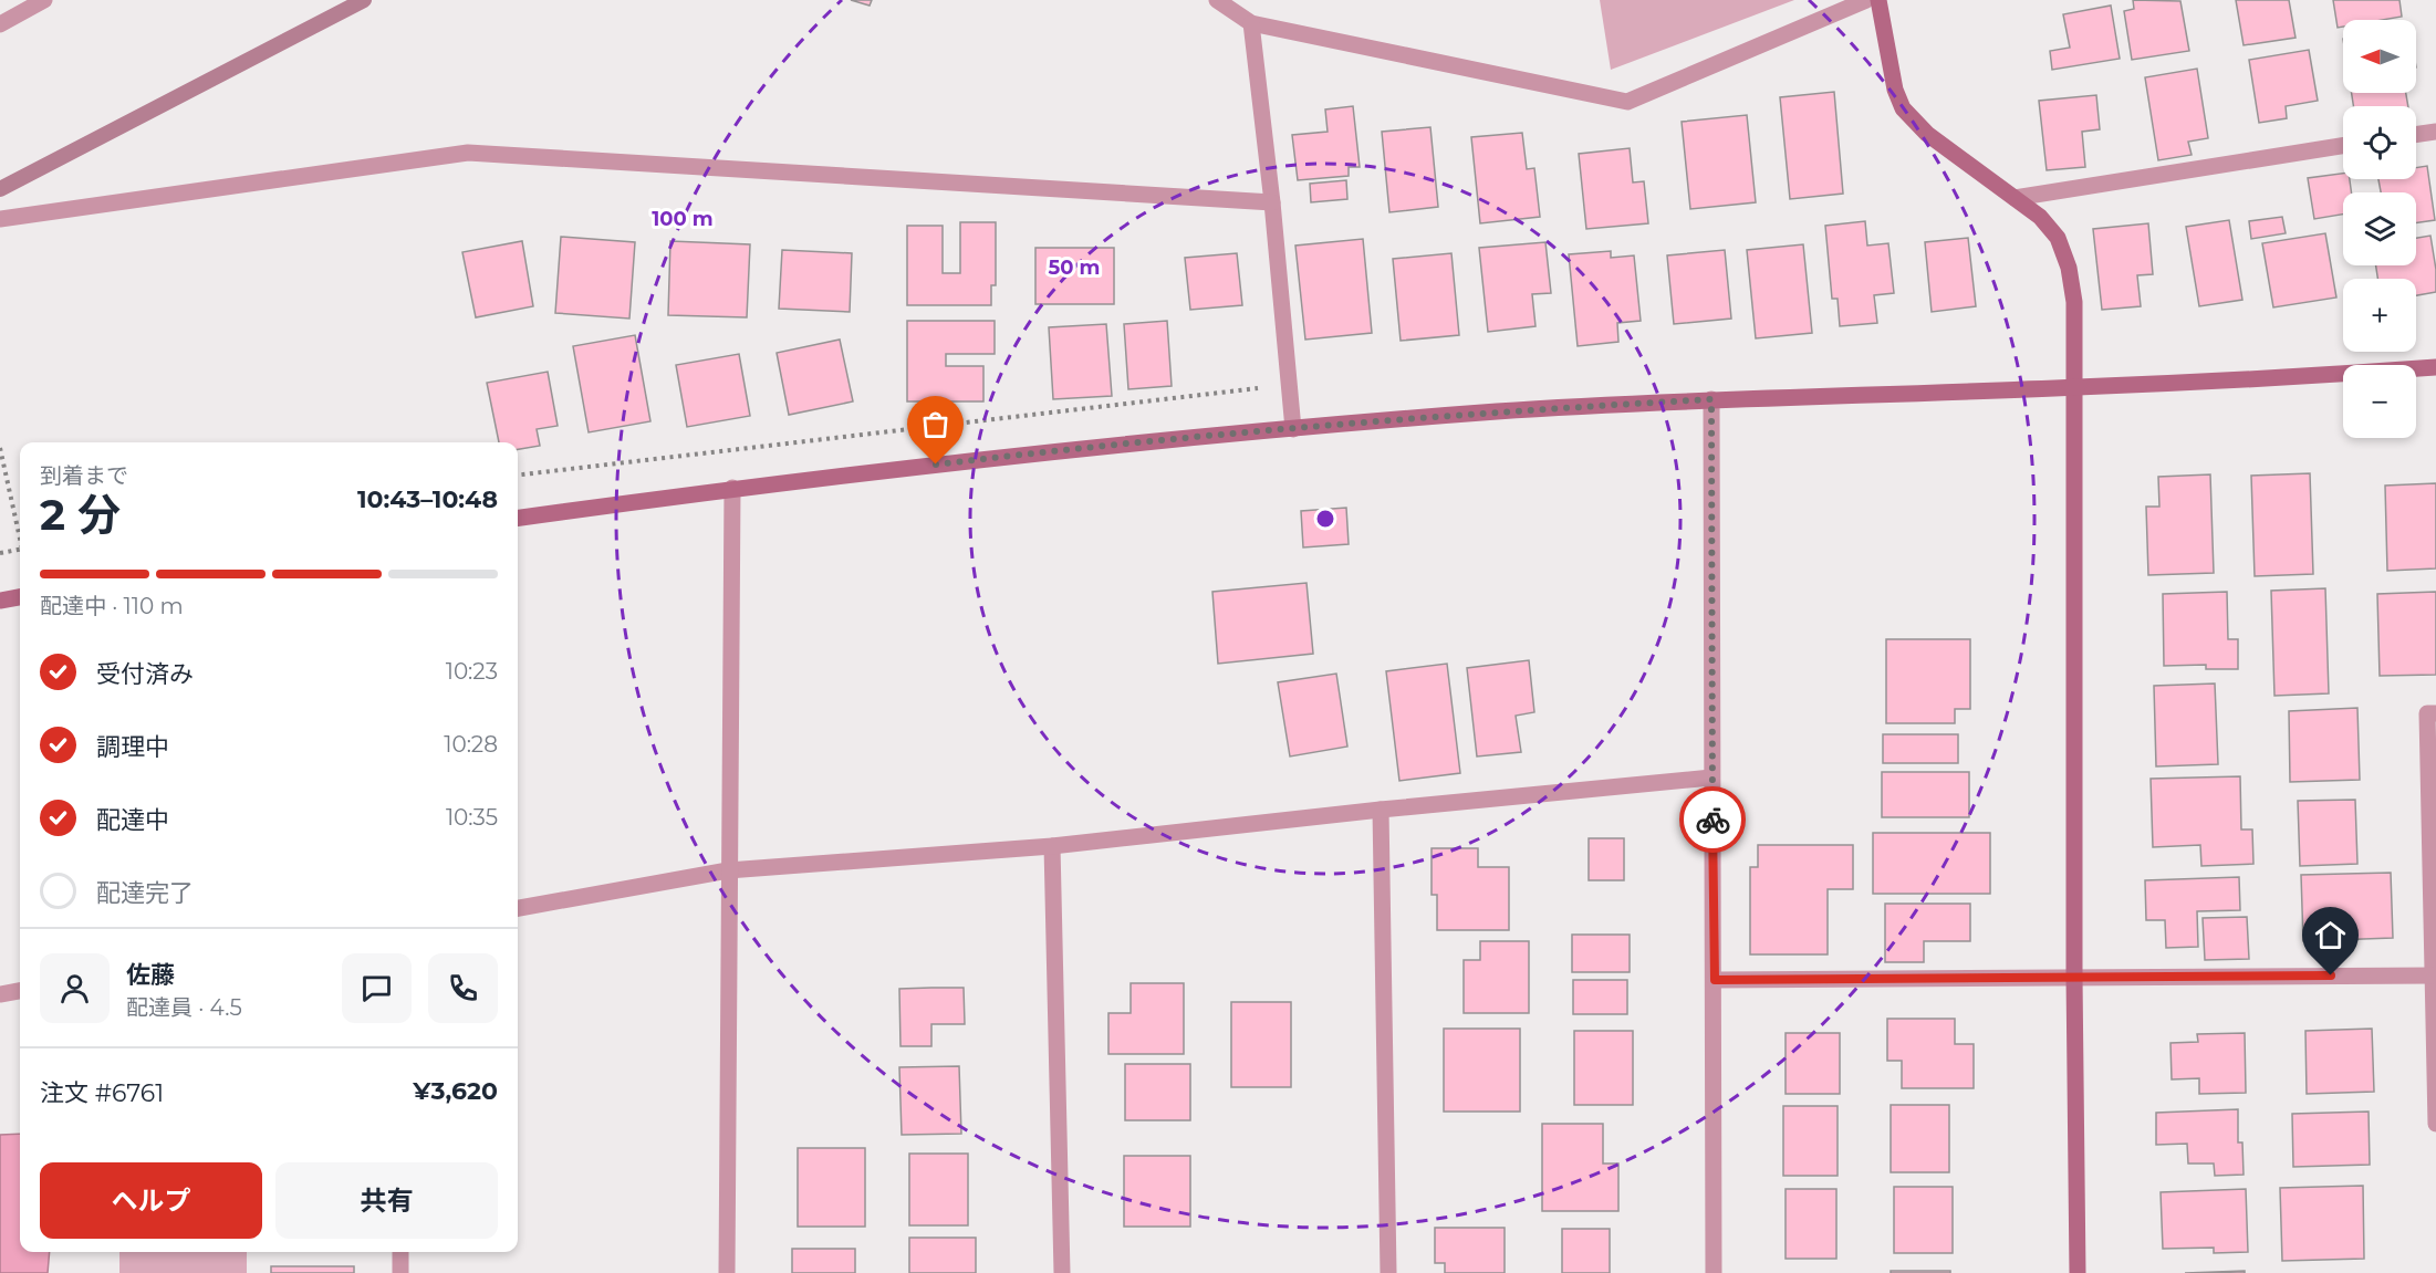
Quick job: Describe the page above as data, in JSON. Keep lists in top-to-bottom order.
{
  "north": "left",
  "page": {
    "map_buttons": ["+", "−"],
    "heading": ["2 分", "到着まで", "10:43–10:48"],
    "panel": [
      "佐藤",
      "配達員 · 4.5",
      "注文 #6761",
      "¥3,620"
    ],
    "bar": "配達中 · 110 m",
    "list": [
      ["受付済み", "10:23"],
      ["調理中", "10:28"],
      ["配達中", "10:35"],
      "配達完了"
    ],
    "buttons": ["ヘルプ", "共有"]
  },
  "rings": ["100 m", "50 m"]
}
